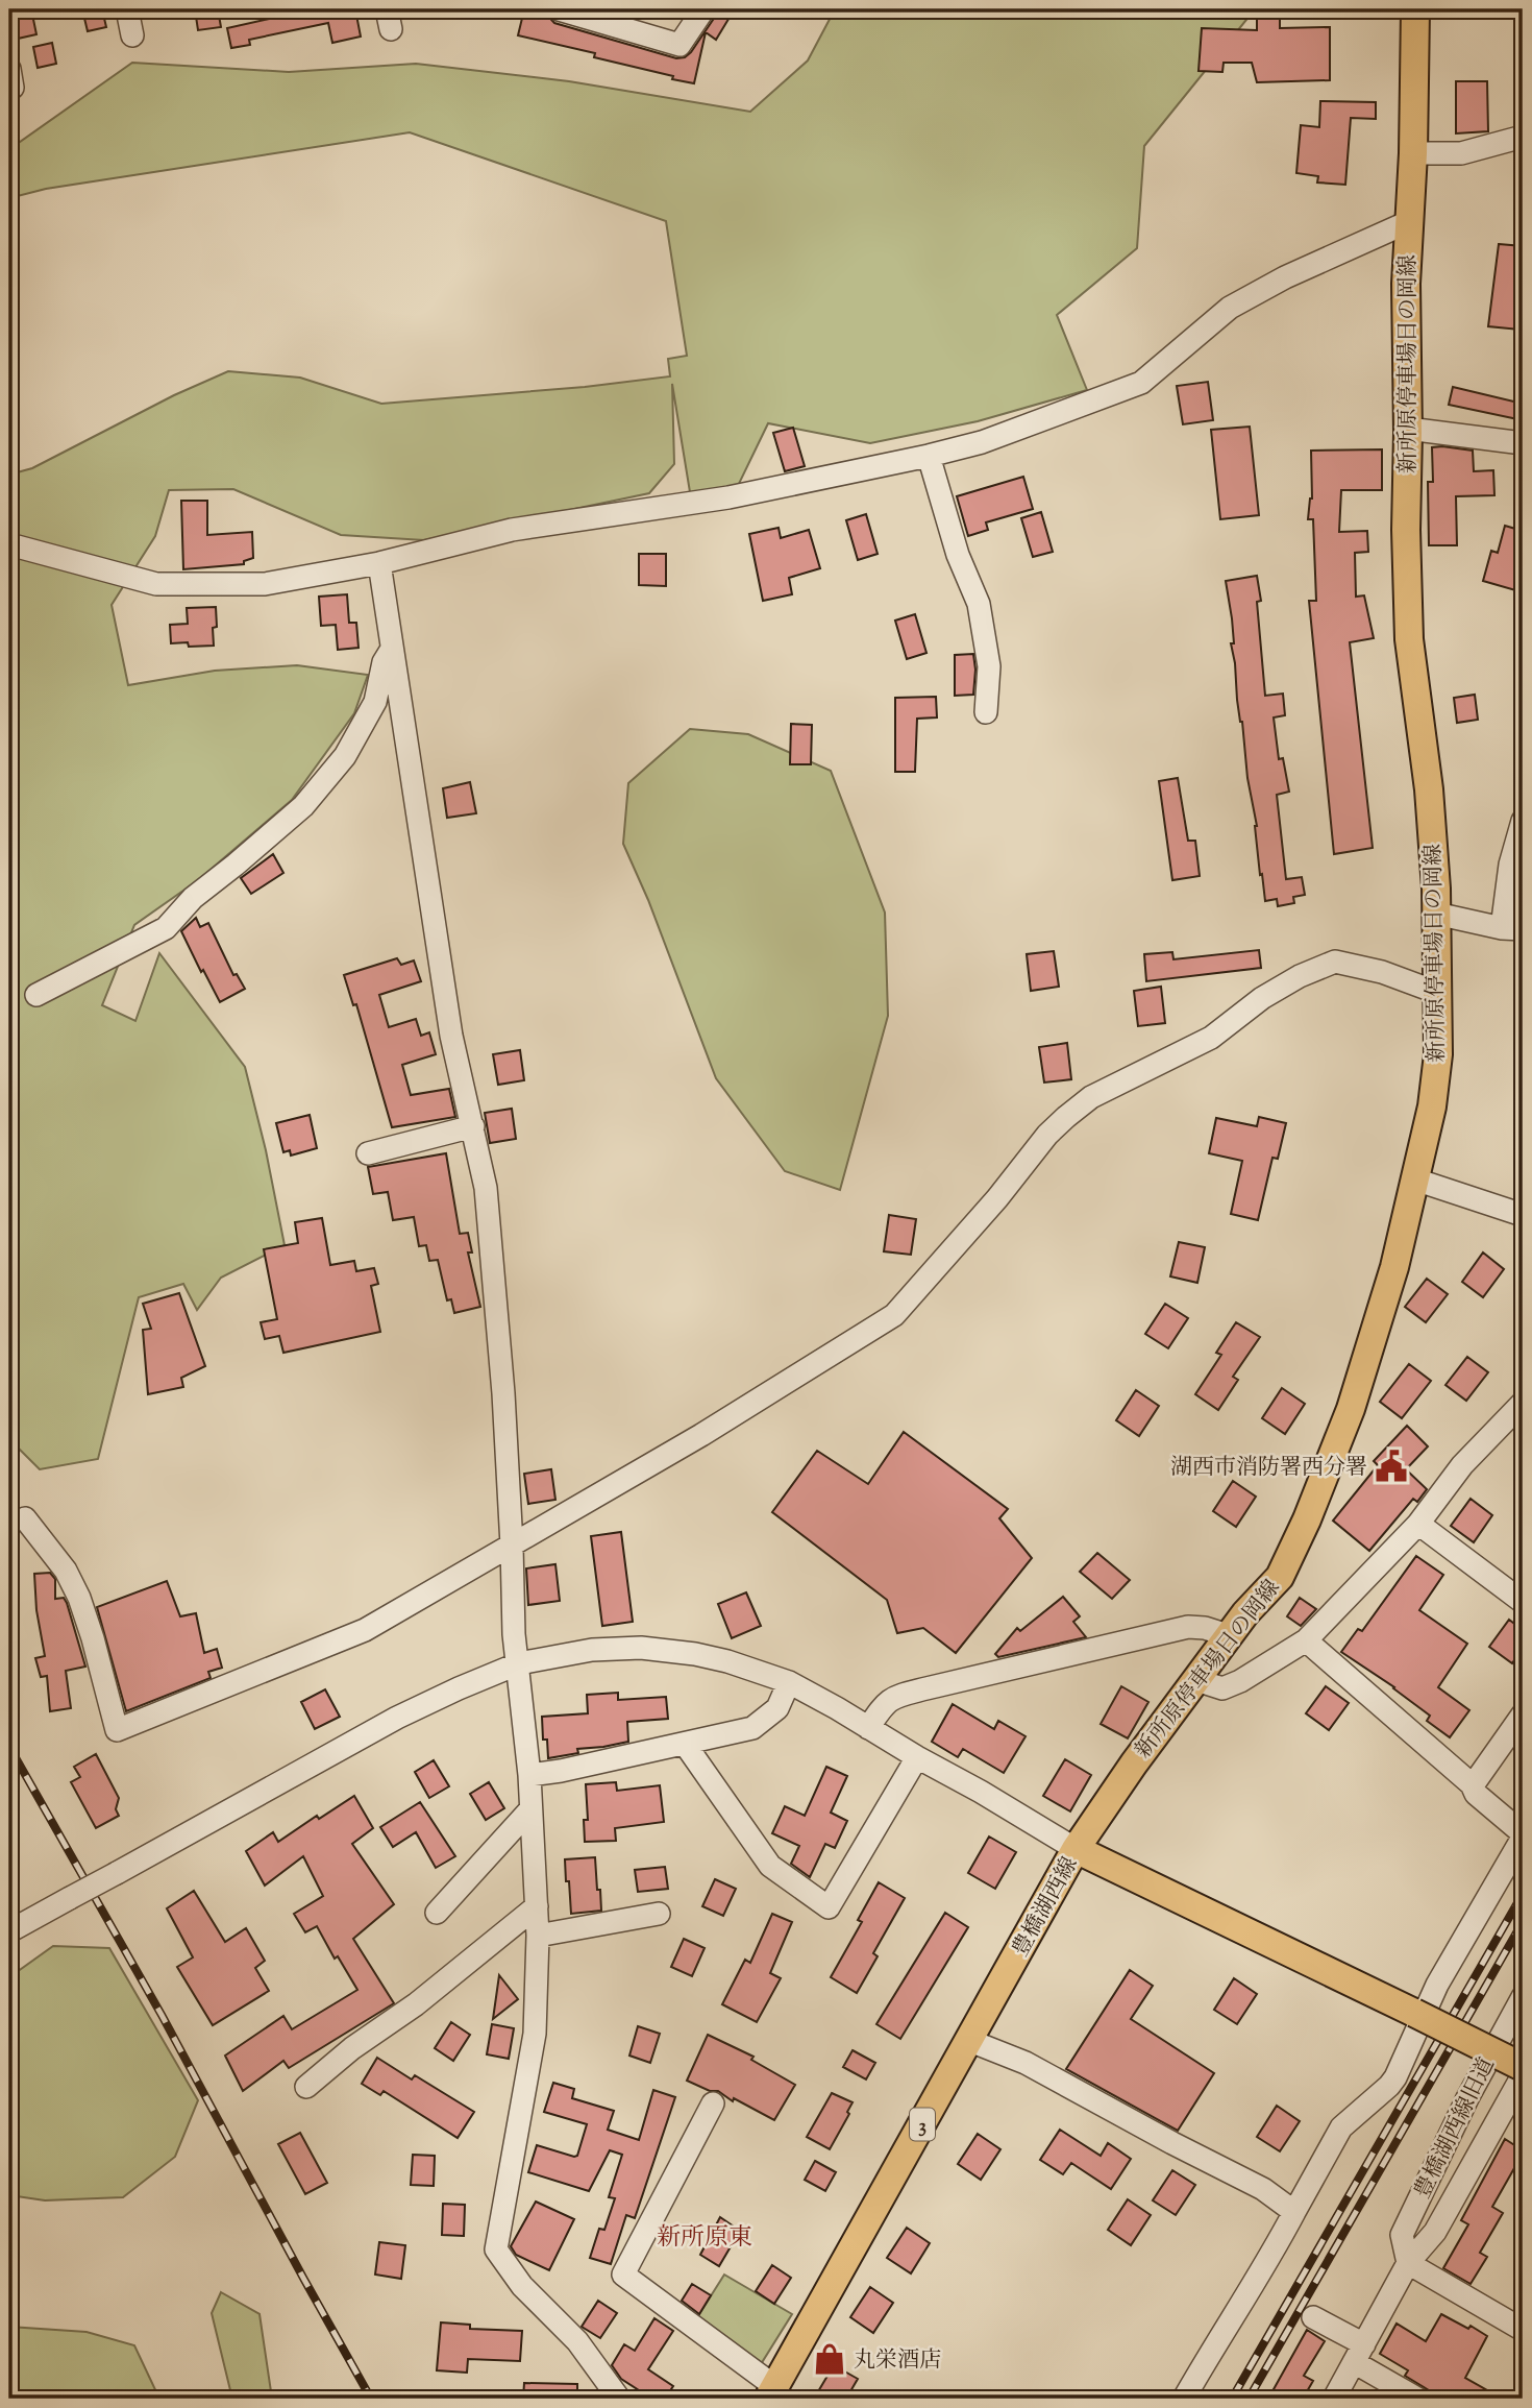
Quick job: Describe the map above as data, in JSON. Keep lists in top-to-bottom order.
{
  "streets": {
    "main road": ["新所原停車場日の岡線", "豊橋湖西線", "3"],
    "street": ["豊橋湖西線旧道"]
  },
  "crossings": [
    ["新所原停車場日の岡線", "豊橋湖西線"]
  ],
  "districts": ["新所原東"],
  "places": {
    "public building": ["湖西市消防署西分署"],
    "shop": ["丸栄酒店"]
  }
}
